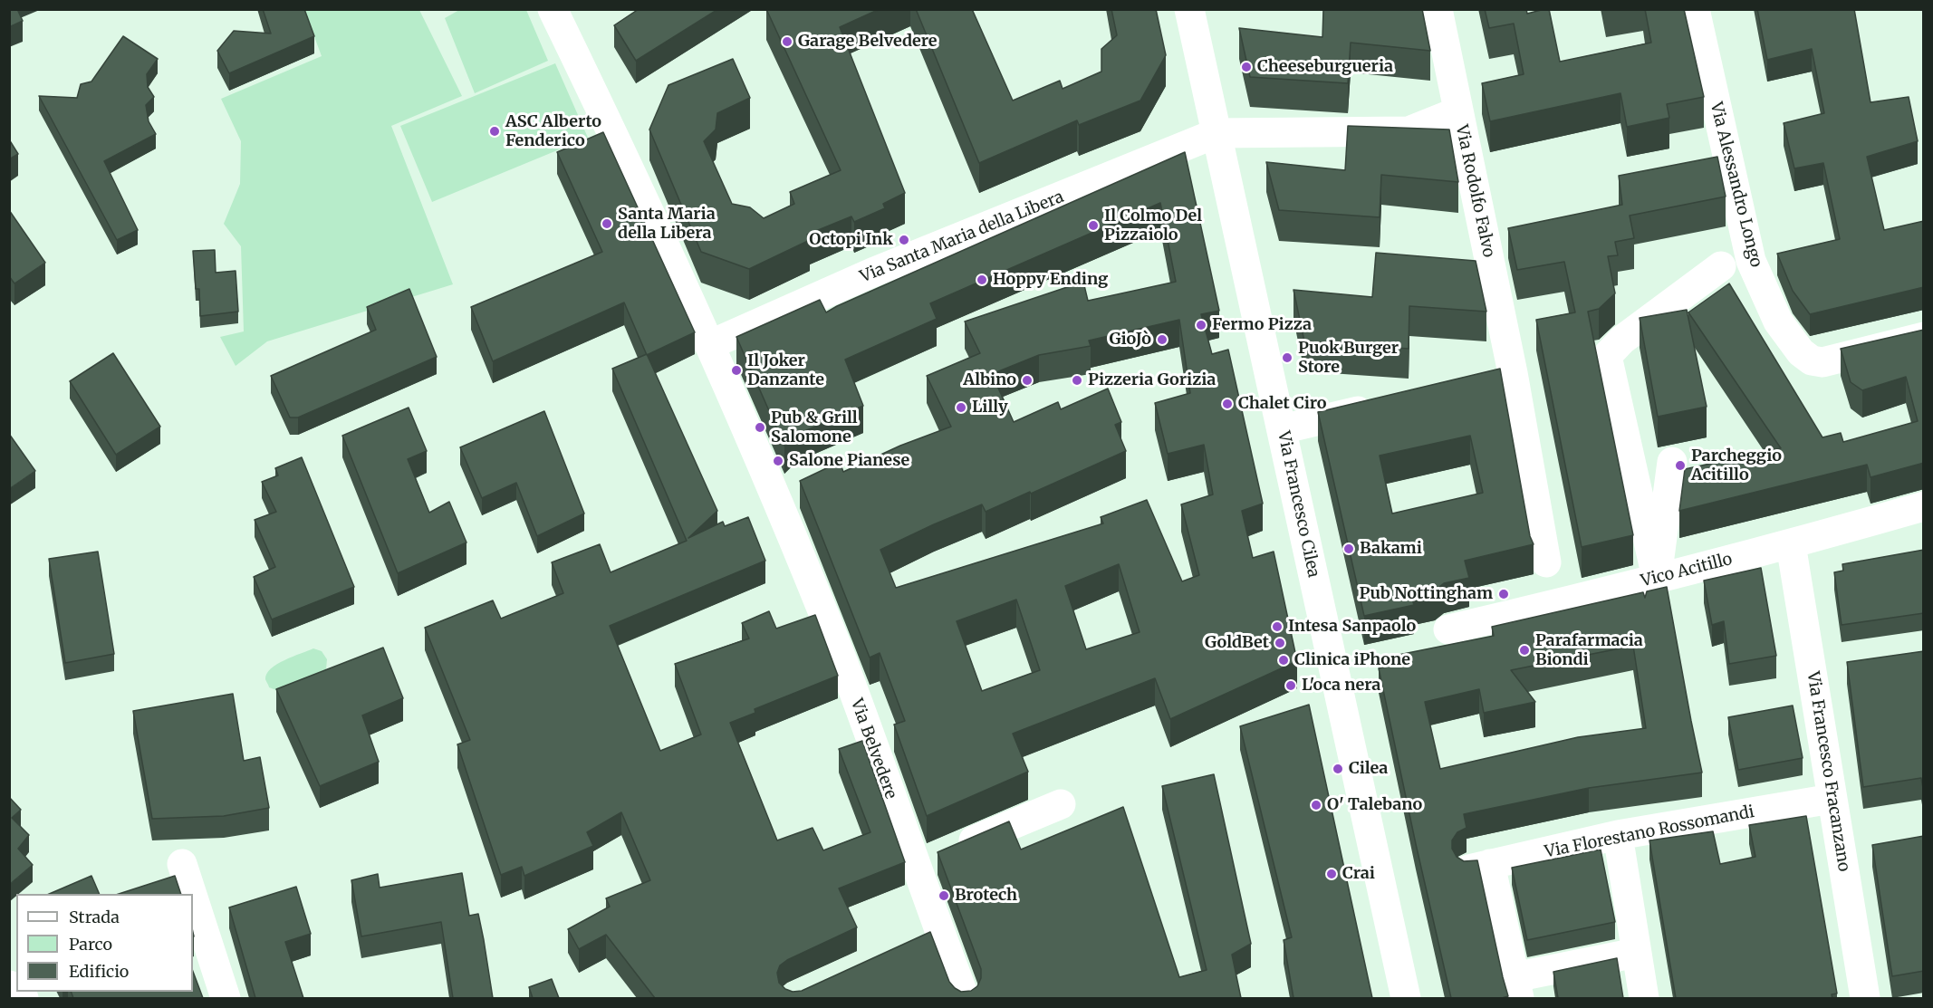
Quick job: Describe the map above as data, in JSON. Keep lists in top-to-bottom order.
{
  "streets": {
    "street": [
      "Via Alessandro Longo",
      "Via Rodolfo Falvo",
      "Via Santa Maria della Libera",
      "Via Francesco Cilea",
      "Vico Acitillo",
      "Via Belvedere",
      "Via Francesco Fracanzano",
      "Via Florestano Rossomandi"
    ]
  },
  "crossings": [
    ["Via Santa Maria della Libera", "Via Francesco Cilea"],
    ["Via Santa Maria della Libera", "Via Belvedere"],
    ["Vico Acitillo", "Via Francesco Fracanzano"],
    ["Via Francesco Fracanzano", "Via Florestano Rossomandi"]
  ],
  "places": [
    "Garage Belvedere",
    "Cheeseburgueria",
    "ASC Alberto Fenderico",
    "Santa Maria della Libera",
    "Il Colmo Del Pizzaiolo",
    "Octopi Ink",
    "Hoppy Ending",
    "Fermo Pizza",
    "GioJò",
    "Puok Burger Store",
    "Il Joker Danzante",
    "Albino",
    "Pizzeria Gorizia",
    "Chalet Ciro",
    "Lilly",
    "Pub & Grill Salomone",
    "Salone Pianese",
    "Parcheggio Acitillo",
    "Bakami",
    "Pub Nottingham",
    "Intesa Sanpaolo",
    "GoldBet",
    "Parafarmacia Biondi",
    "Clinica iPhone",
    "L'oca nera",
    "Cilea",
    "O' Talebano",
    "Crai",
    "Brotech"
  ],
  "legend": ["Strada", "Parco", "Edificio"]
}
